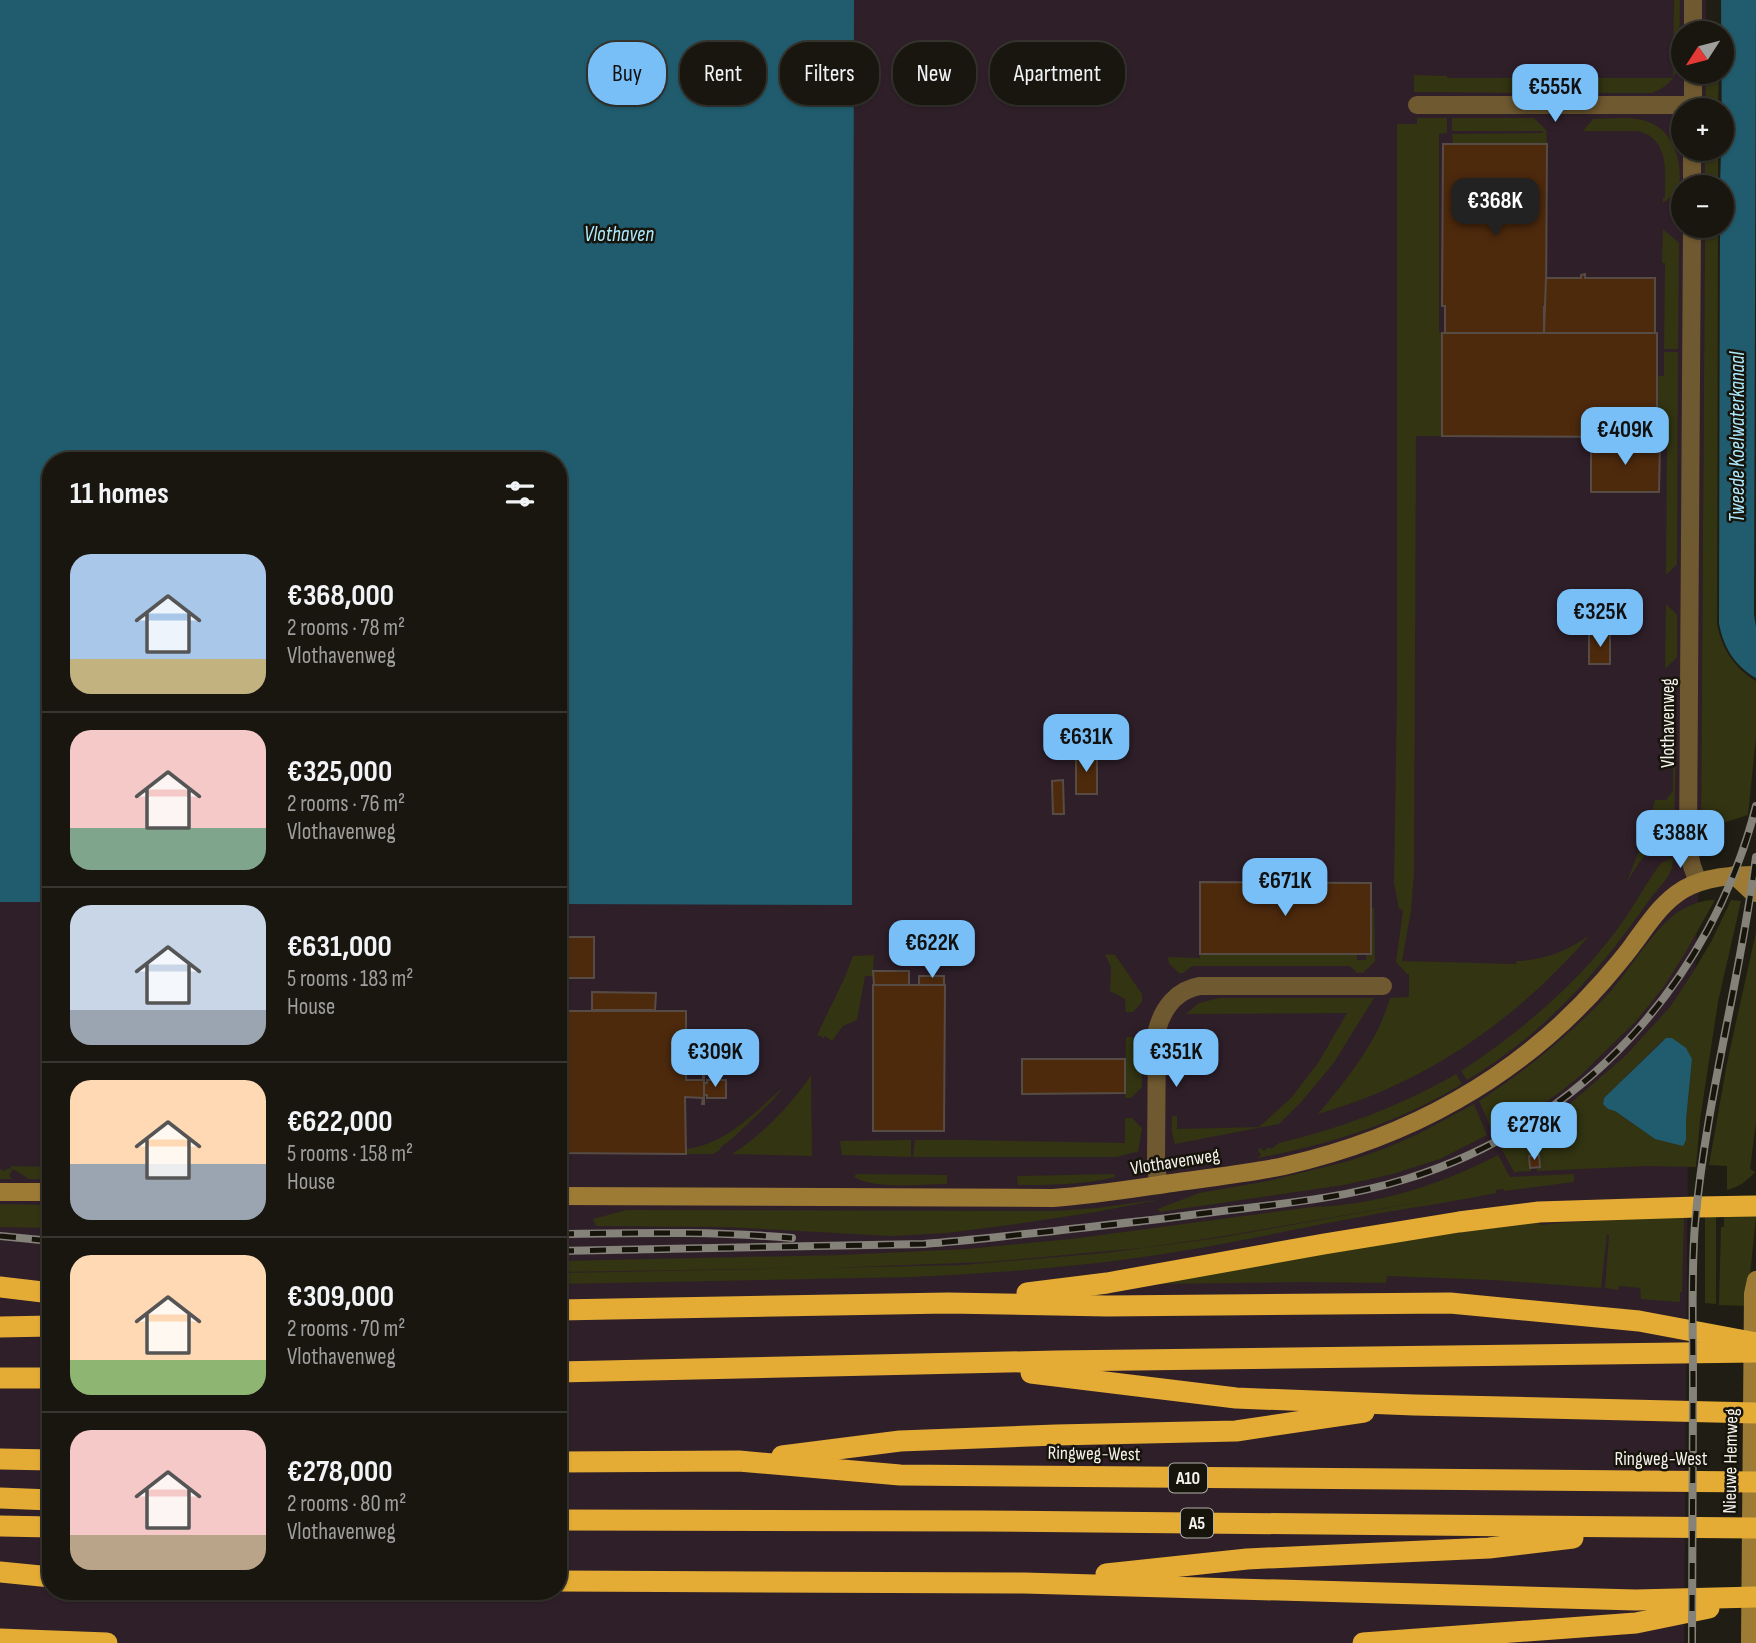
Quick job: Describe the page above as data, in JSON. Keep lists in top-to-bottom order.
{
  "streets": {
    "highway": ["Ringweg-West", "A10", "A5"],
    "main road": ["Vlothavenweg", "Nieuwe Hemweg"]
  },
  "water": ["Vlothaven", "Tweede Koelwaterkanaal"],
  "north": "bottom left",
  "page": {
    "map_buttons": ["+", "−"],
    "chip": [
      "Buy",
      "Rent",
      "Filters",
      "New",
      "Apartment"
    ],
    "price": [
      "€555K",
      "€368K",
      "€409K",
      "€325K",
      "€631K",
      "€388K",
      "€671K",
      "€622K",
      "€309K",
      "€351K",
      "€278K"
    ],
    "heading": "11 homes",
    "list": [
      {
        "name": "€368,000",
        "note": "2 rooms · 78 m² · Vlothavenweg"
      },
      {
        "name": "€325,000",
        "note": "2 rooms · 76 m² · Vlothavenweg"
      },
      {
        "name": "€631,000",
        "note": "5 rooms · 183 m² · House"
      },
      {
        "name": "€622,000",
        "note": "5 rooms · 158 m² · House"
      },
      {
        "name": "€309,000",
        "note": "2 rooms · 70 m² · Vlothavenweg"
      },
      {
        "name": "€278,000",
        "note": "2 rooms · 80 m² · Vlothavenweg"
      }
    ]
  }
}
